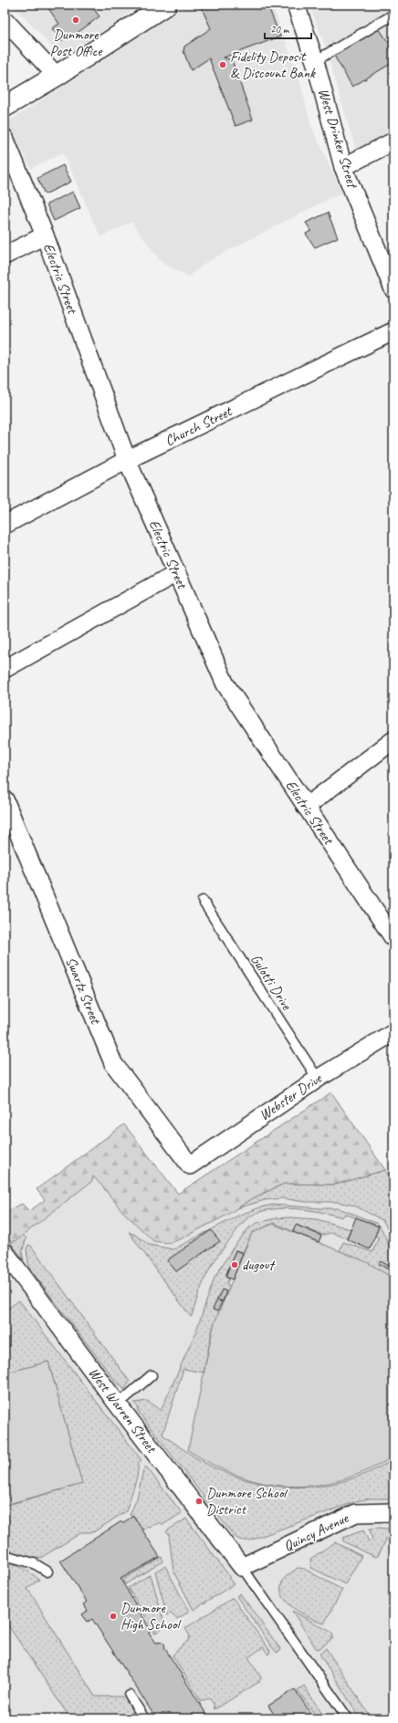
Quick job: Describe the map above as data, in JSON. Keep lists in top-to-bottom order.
{
  "streets": {
    "street": [
      "West Drinker Street",
      "Electric Street",
      "Church Street",
      "Swartz Street",
      "Webster Drive",
      "West Warren Street",
      "Quincy Avenue"
    ],
    "lane": ["Gulotti Drive"]
  },
  "crossings": [
    ["Electric Street", "Church Street"],
    ["Gulotti Drive", "Webster Drive"],
    ["Swartz Street", "Webster Drive"],
    ["West Warren Street", "Quincy Avenue"]
  ],
  "places": [
    "Dunmore Post Office",
    "Fidelity Deposit & Discount Bank",
    "dugout",
    "Dunmore School District",
    "Dunmore High School"
  ],
  "scale_bar": "20 m"
}
